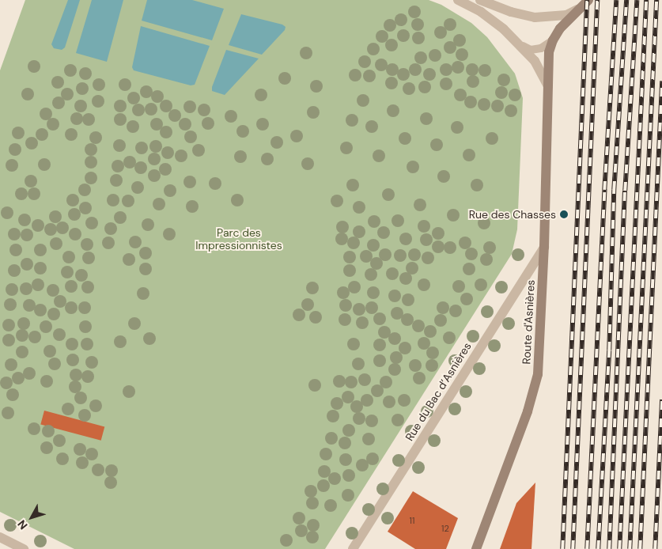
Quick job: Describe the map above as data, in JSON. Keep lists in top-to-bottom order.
{
  "streets": {
    "main road": ["Route d'Asnières"],
    "street": ["Rue du Bac d’Asnières"]
  },
  "crossings": [
    ["Route d'Asnières", "Rue du Bac d’Asnières"]
  ],
  "parks": ["Parc des Impressionnistes"],
  "places": ["Rue des Chasses"],
  "house_numbers": ["11", "12"],
  "north": "bottom left"
}
